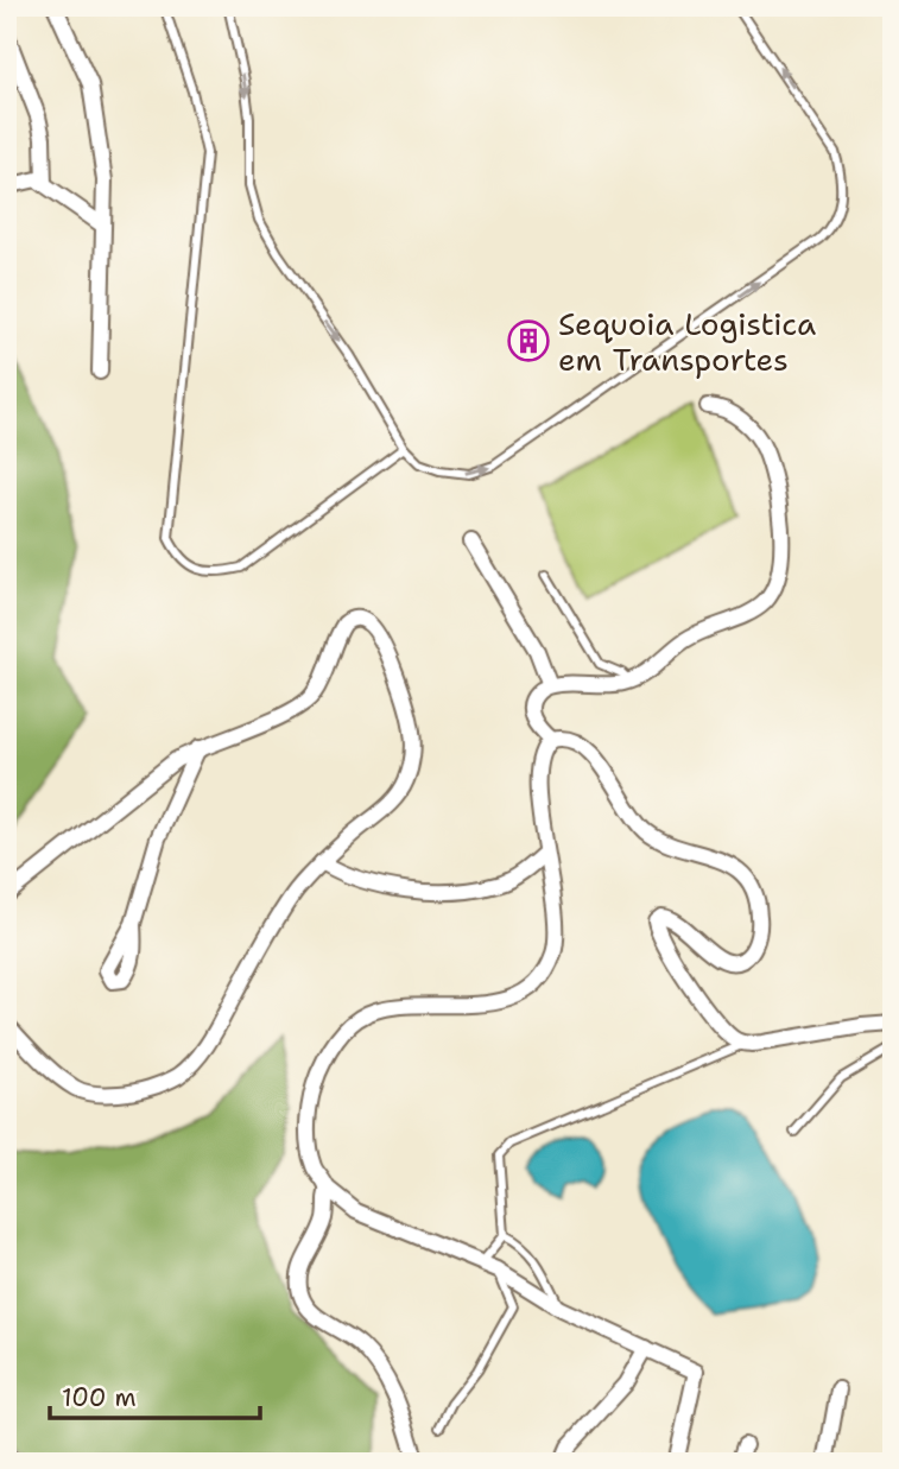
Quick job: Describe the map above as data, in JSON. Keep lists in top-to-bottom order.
{
  "places": {
    "building": ["Sequoia Logistica em Transportes"]
  },
  "scale_bar": "100 m"
}
